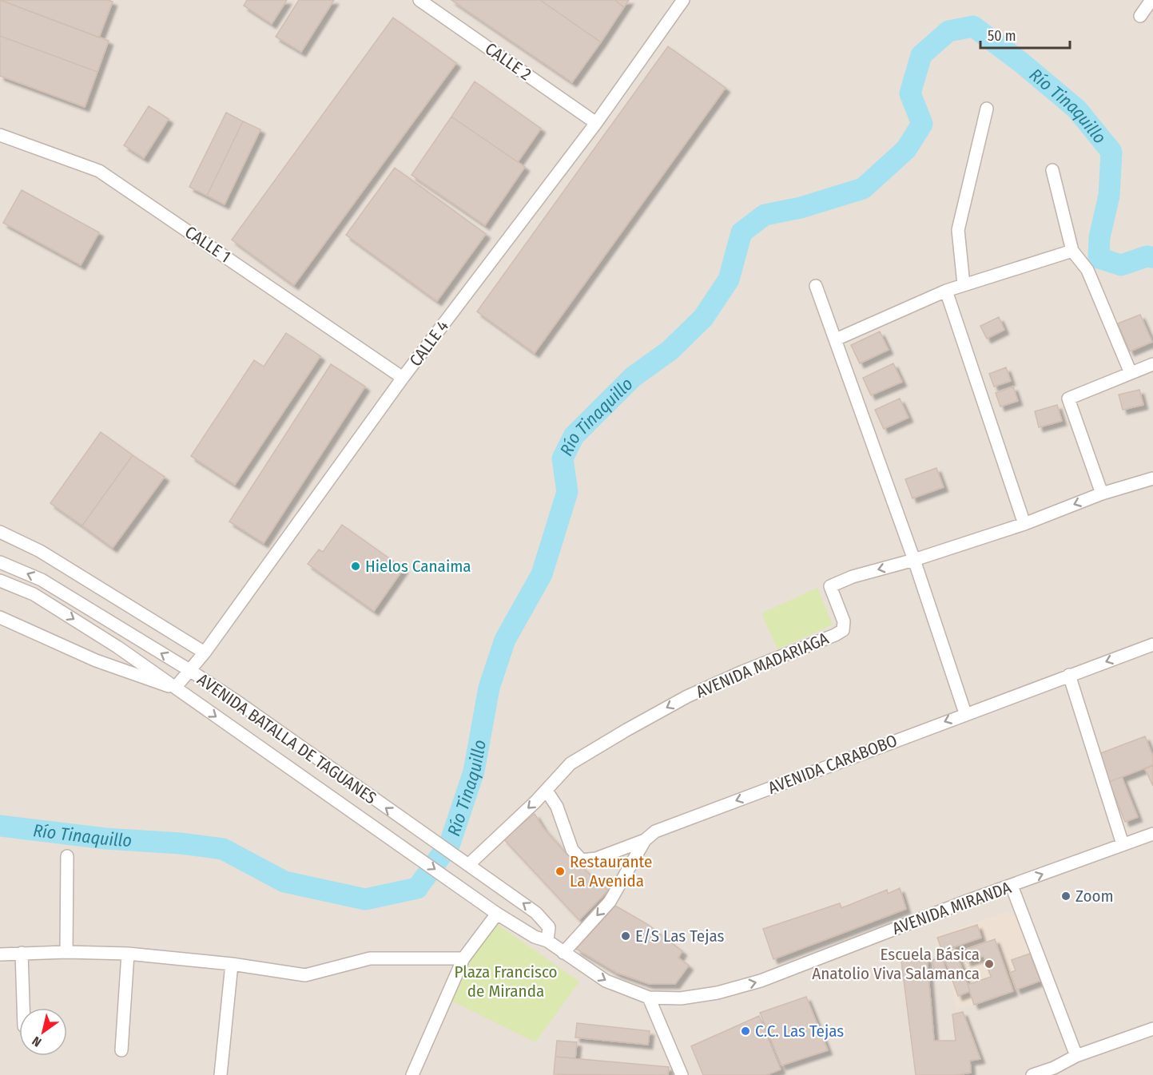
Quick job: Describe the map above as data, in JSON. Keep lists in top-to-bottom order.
{
  "streets": {
    "street": [
      "CALLE 2",
      "CALLE 1",
      "CALLE 4",
      "AVENIDA MADARIAGA",
      "AVENIDA BATALLA DE TAGUANES",
      "AVENIDA CARABOBO",
      "AVENIDA MIRANDA"
    ]
  },
  "crossings": [
    ["CALLE 2", "CALLE 4"],
    ["CALLE 1", "CALLE 4"],
    ["CALLE 4", "AVENIDA BATALLA DE TAGUANES"],
    ["AVENIDA MADARIAGA", "AVENIDA BATALLA DE TAGUANES"],
    ["AVENIDA BATALLA DE TAGUANES", "AVENIDA CARABOBO"],
    ["AVENIDA BATALLA DE TAGUANES", "AVENIDA MIRANDA"],
    ["AVENIDA CARABOBO", "AVENIDA MIRANDA"]
  ],
  "one_way": ["AVENIDA MADARIAGA", "AVENIDA CARABOBO", "AVENIDA MIRANDA"],
  "water": ["Río Tinaquillo"],
  "parks": ["Plaza Francisco de Miranda"],
  "places": [
    "Hielos Canaima",
    "Restaurante La Avenida",
    "Zoom",
    "E/S Las Tejas",
    "Escuela Básica Anatolio Viva Salamanca",
    "C.C. Las Tejas"
  ],
  "scale_bar": "50 m",
  "north": "bottom left"
}
